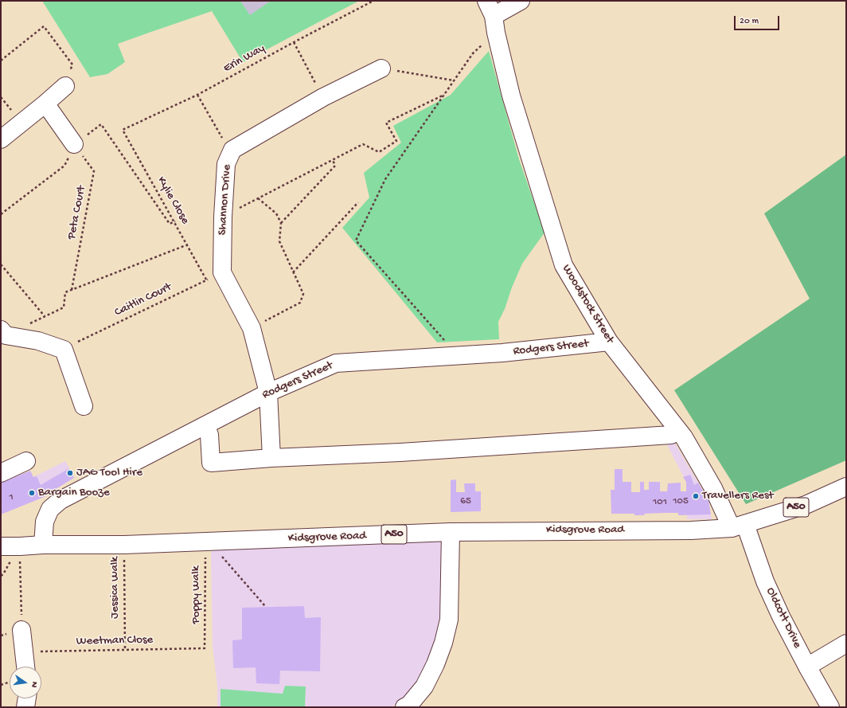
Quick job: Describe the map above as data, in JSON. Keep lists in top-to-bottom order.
{
  "streets": {
    "street": [
      "Shannon Drive",
      "Woodstock Street",
      "Rodgers Street",
      "A50",
      "Kidsgrove Road",
      "Oldcott Drive"
    ],
    "path": [
      "Erin Way",
      "Kylie Close",
      "Peta Court",
      "Caitlin Court",
      "Jessica Walk",
      "Poppy Walk",
      "Weetman Close"
    ]
  },
  "crossings": [
    ["Erin Way", "Kylie Close"],
    ["Shannon Drive", "Caitlin Court"],
    ["Shannon Drive", "Rodgers Street"],
    ["Kylie Close", "Caitlin Court"],
    ["Woodstock Street", "Rodgers Street"],
    ["Woodstock Street", "A50"],
    ["Woodstock Street", "Kidsgrove Road"],
    ["Woodstock Street", "Oldcott Drive"],
    ["Rodgers Street", "A50"],
    ["Rodgers Street", "Kidsgrove Road"],
    ["A50", "Kidsgrove Road"],
    ["A50", "Oldcott Drive"],
    ["Kidsgrove Road", "Jessica Walk"],
    ["Kidsgrove Road", "Poppy Walk"],
    ["Kidsgrove Road", "Oldcott Drive"],
    ["Jessica Walk", "Weetman Close"],
    ["Poppy Walk", "Weetman Close"]
  ],
  "places": ["JAG Tool Hire", "Bargain Booze", "Travellers Rest"],
  "house_numbers": [
    "1",
    "65",
    "105",
    "101"
  ],
  "scale_bar": "20 m",
  "north": "right"
}
